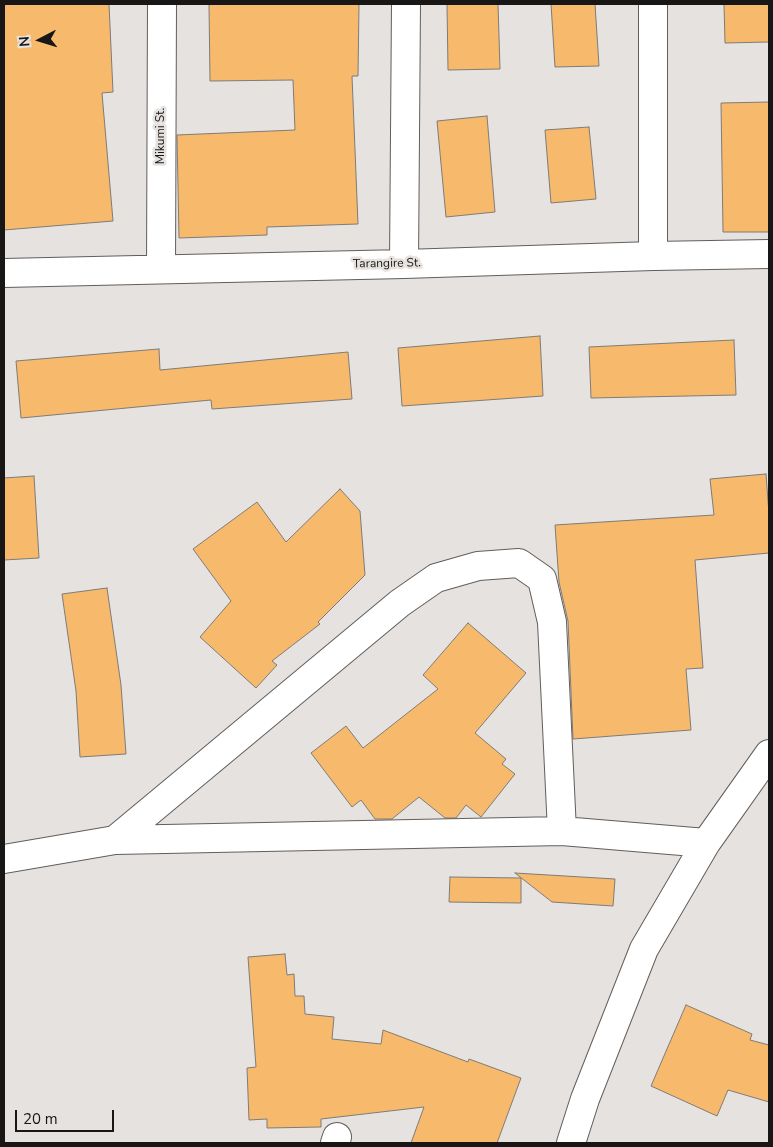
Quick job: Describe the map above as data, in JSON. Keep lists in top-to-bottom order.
{
  "streets": {
    "street": ["Mikumi St.", "Tarangire St."]
  },
  "crossings": [
    ["Mikumi St.", "Tarangire St."]
  ],
  "scale_bar": "20 m",
  "north": "left"
}
